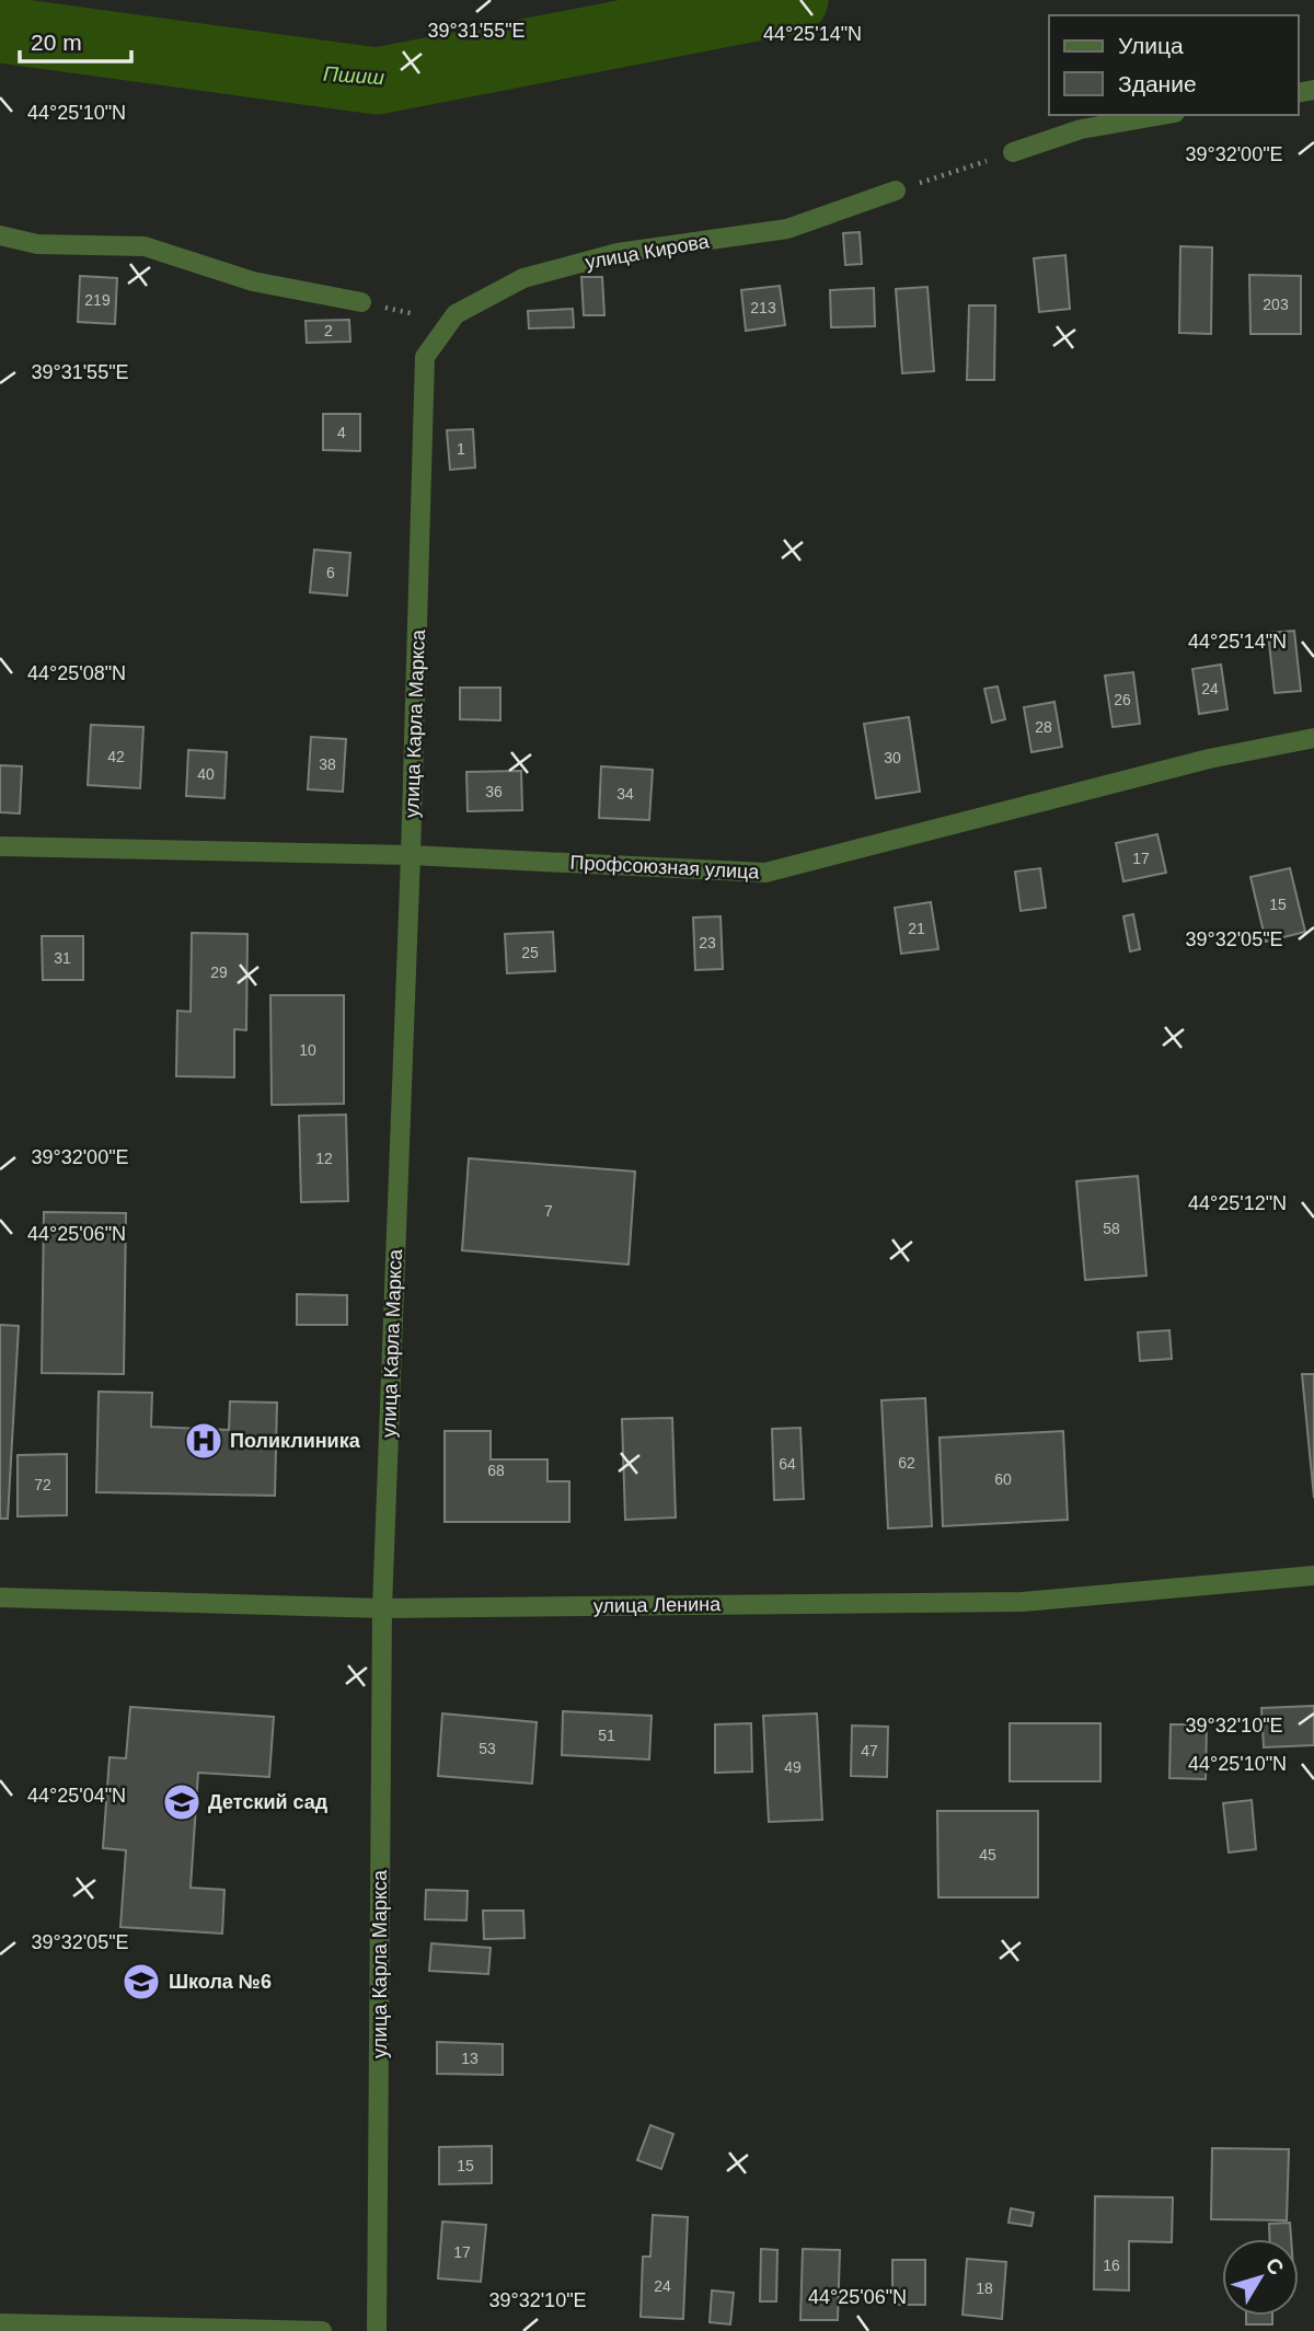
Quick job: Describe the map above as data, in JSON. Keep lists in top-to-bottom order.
{
  "streets": {
    "street": [
      "улица Кирова",
      "улица Карла Маркса",
      "Профсоюзная улица",
      "улица Ленина"
    ]
  },
  "crossings": [
    ["улица Кирова", "улица Карла Маркса"],
    ["улица Карла Маркса", "Профсоюзная улица"],
    ["улица Карла Маркса", "улица Ленина"]
  ],
  "water": ["Пшиш"],
  "places": {
    "hospital": ["Поликлиника"],
    "school or university": ["Детский сад", "Школа №6"]
  },
  "house_numbers": [
    "219",
    "203",
    "213",
    "2",
    "4",
    "1",
    "6",
    "24",
    "26",
    "28",
    "42",
    "30",
    "38",
    "40",
    "36",
    "34",
    "17",
    "15",
    "21",
    "23",
    "25",
    "31",
    "29",
    "10",
    "12",
    "7",
    "58",
    "62",
    "64",
    "68",
    "60",
    "72",
    "51",
    "53",
    "47",
    "49",
    "45",
    "13",
    "15",
    "17",
    "16",
    "24",
    "18"
  ],
  "legend": ["Улица", "Здание"],
  "scale_bar": "20 m",
  "north": "top right",
  "coordinates": [
    "39°31'55\"E",
    "44°25'14\"N",
    "44°25'10\"N",
    "39°32'00\"E",
    "44°25'08\"N",
    "39°32'05\"E",
    "44°25'12\"N",
    "44°25'06\"N",
    "39°32'10\"E",
    "44°25'04\"N"
  ]
}
